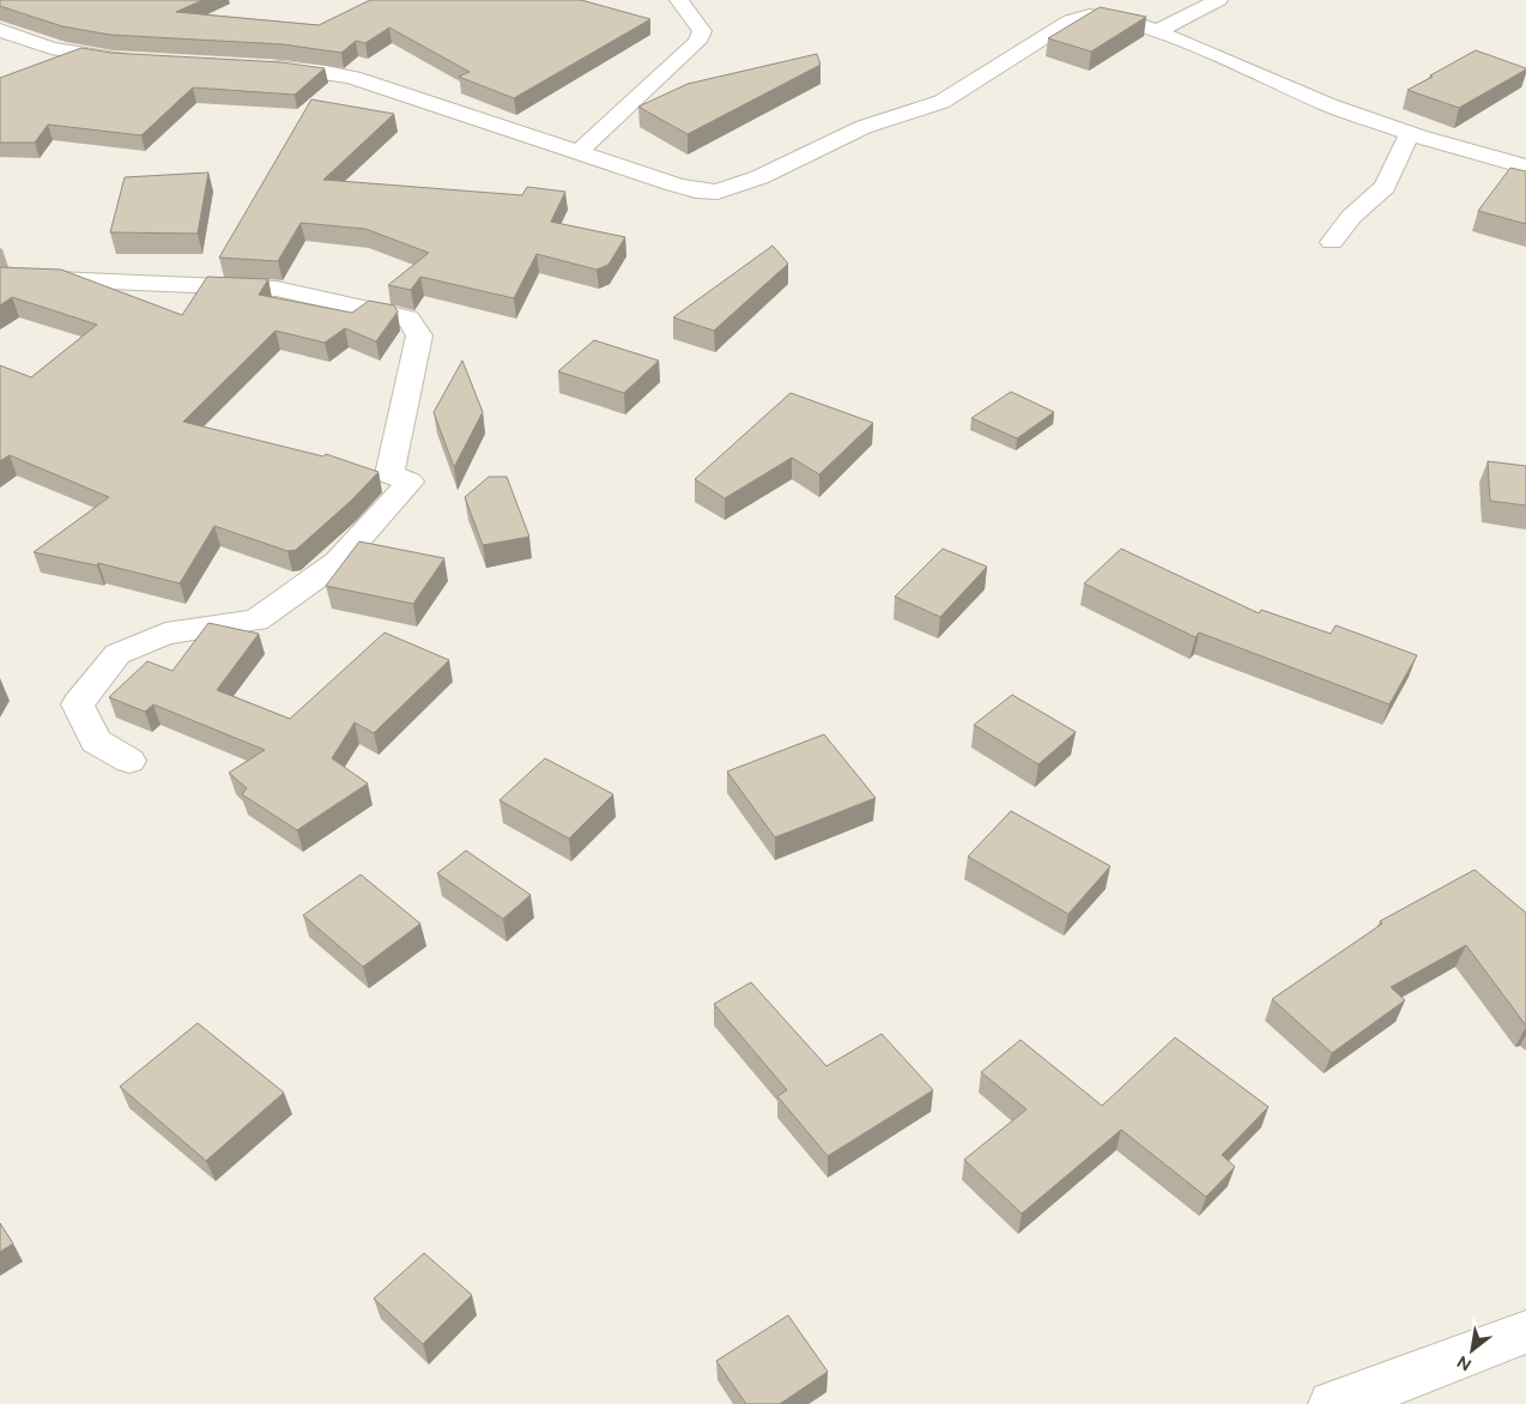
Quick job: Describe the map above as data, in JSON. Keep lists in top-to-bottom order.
{
  "north": "bottom left"
}
